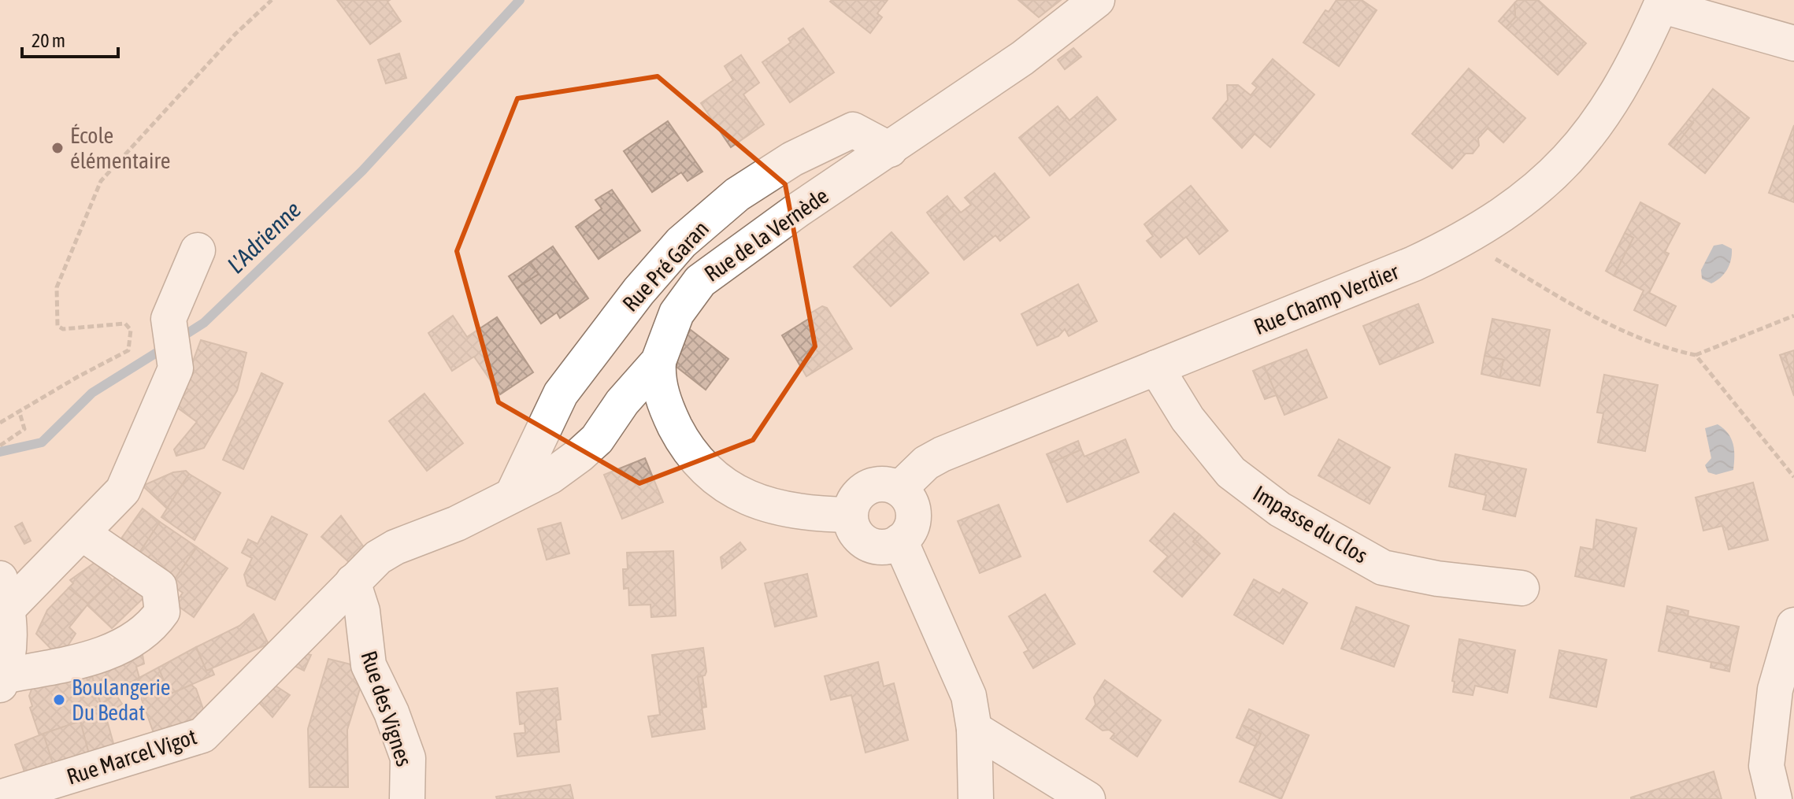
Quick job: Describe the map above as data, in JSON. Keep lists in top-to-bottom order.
{
  "streets": {
    "street": [
      "Rue de la Vernède",
      "Rue Pré Garan",
      "Rue Champ Verdier",
      "Impasse du Clos",
      "Rue des Vignes",
      "Rue Marcel Vigot"
    ]
  },
  "crossings": [
    ["Rue de la Vernède", "Rue Pré Garan"],
    ["Rue de la Vernède", "Rue des Vignes"],
    ["Rue de la Vernède", "Rue Marcel Vigot"],
    ["Rue Champ Verdier", "Impasse du Clos"],
    ["Rue des Vignes", "Rue Marcel Vigot"]
  ],
  "water": ["L'Adrienne"],
  "places": ["École élémentaire", "Boulangerie Du Bedat"],
  "scale_bar": "20 m"
}
